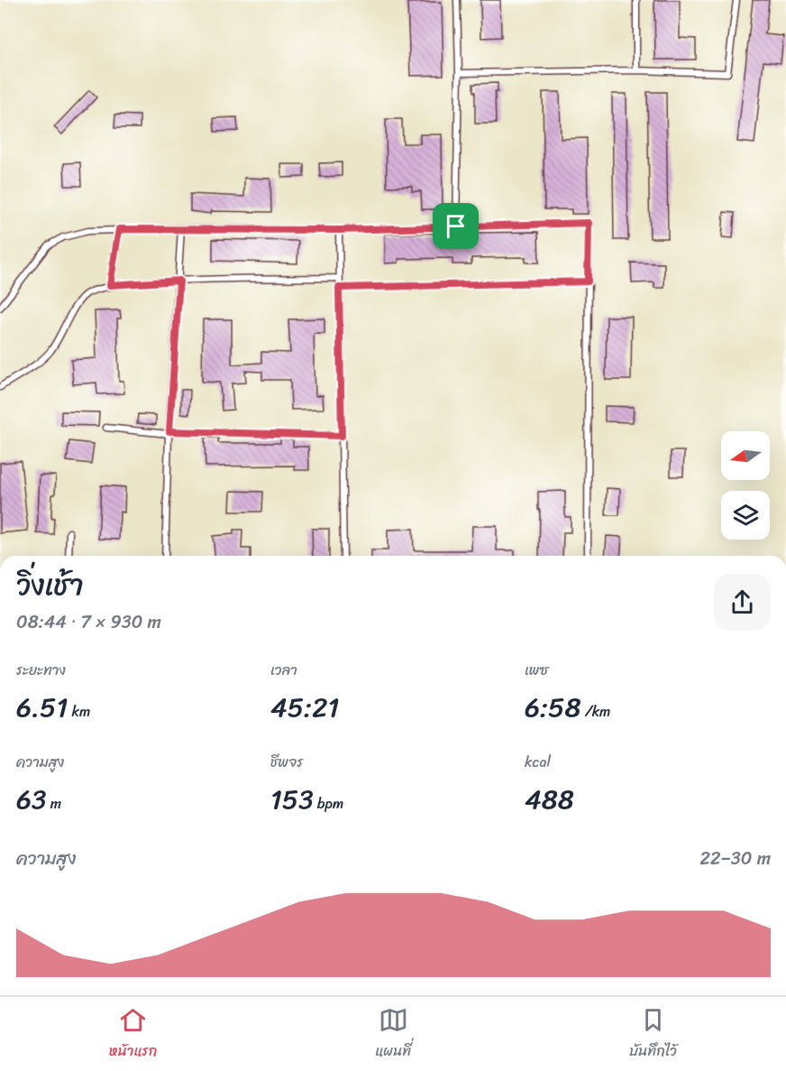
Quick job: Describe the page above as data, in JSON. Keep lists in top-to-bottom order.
{
  "north": "left",
  "page": {
    "heading": ["วิ่งเช้า", "08:44 · 7 × 930 m"],
    "stats": [
      ["ระยะทาง", "6.51 km"],
      ["เวลา", "45:21"],
      ["เพซ", "6:58 /km"],
      ["ความสูง", "63 m"],
      ["ชีพจร", "153 bpm"],
      ["kcal", "488"]
    ],
    "chart": ["ความสูง", "22–30 m"],
    "tabs": ["หน้าแรก", "แผนที่", "บันทึกไว้"]
  }
}
